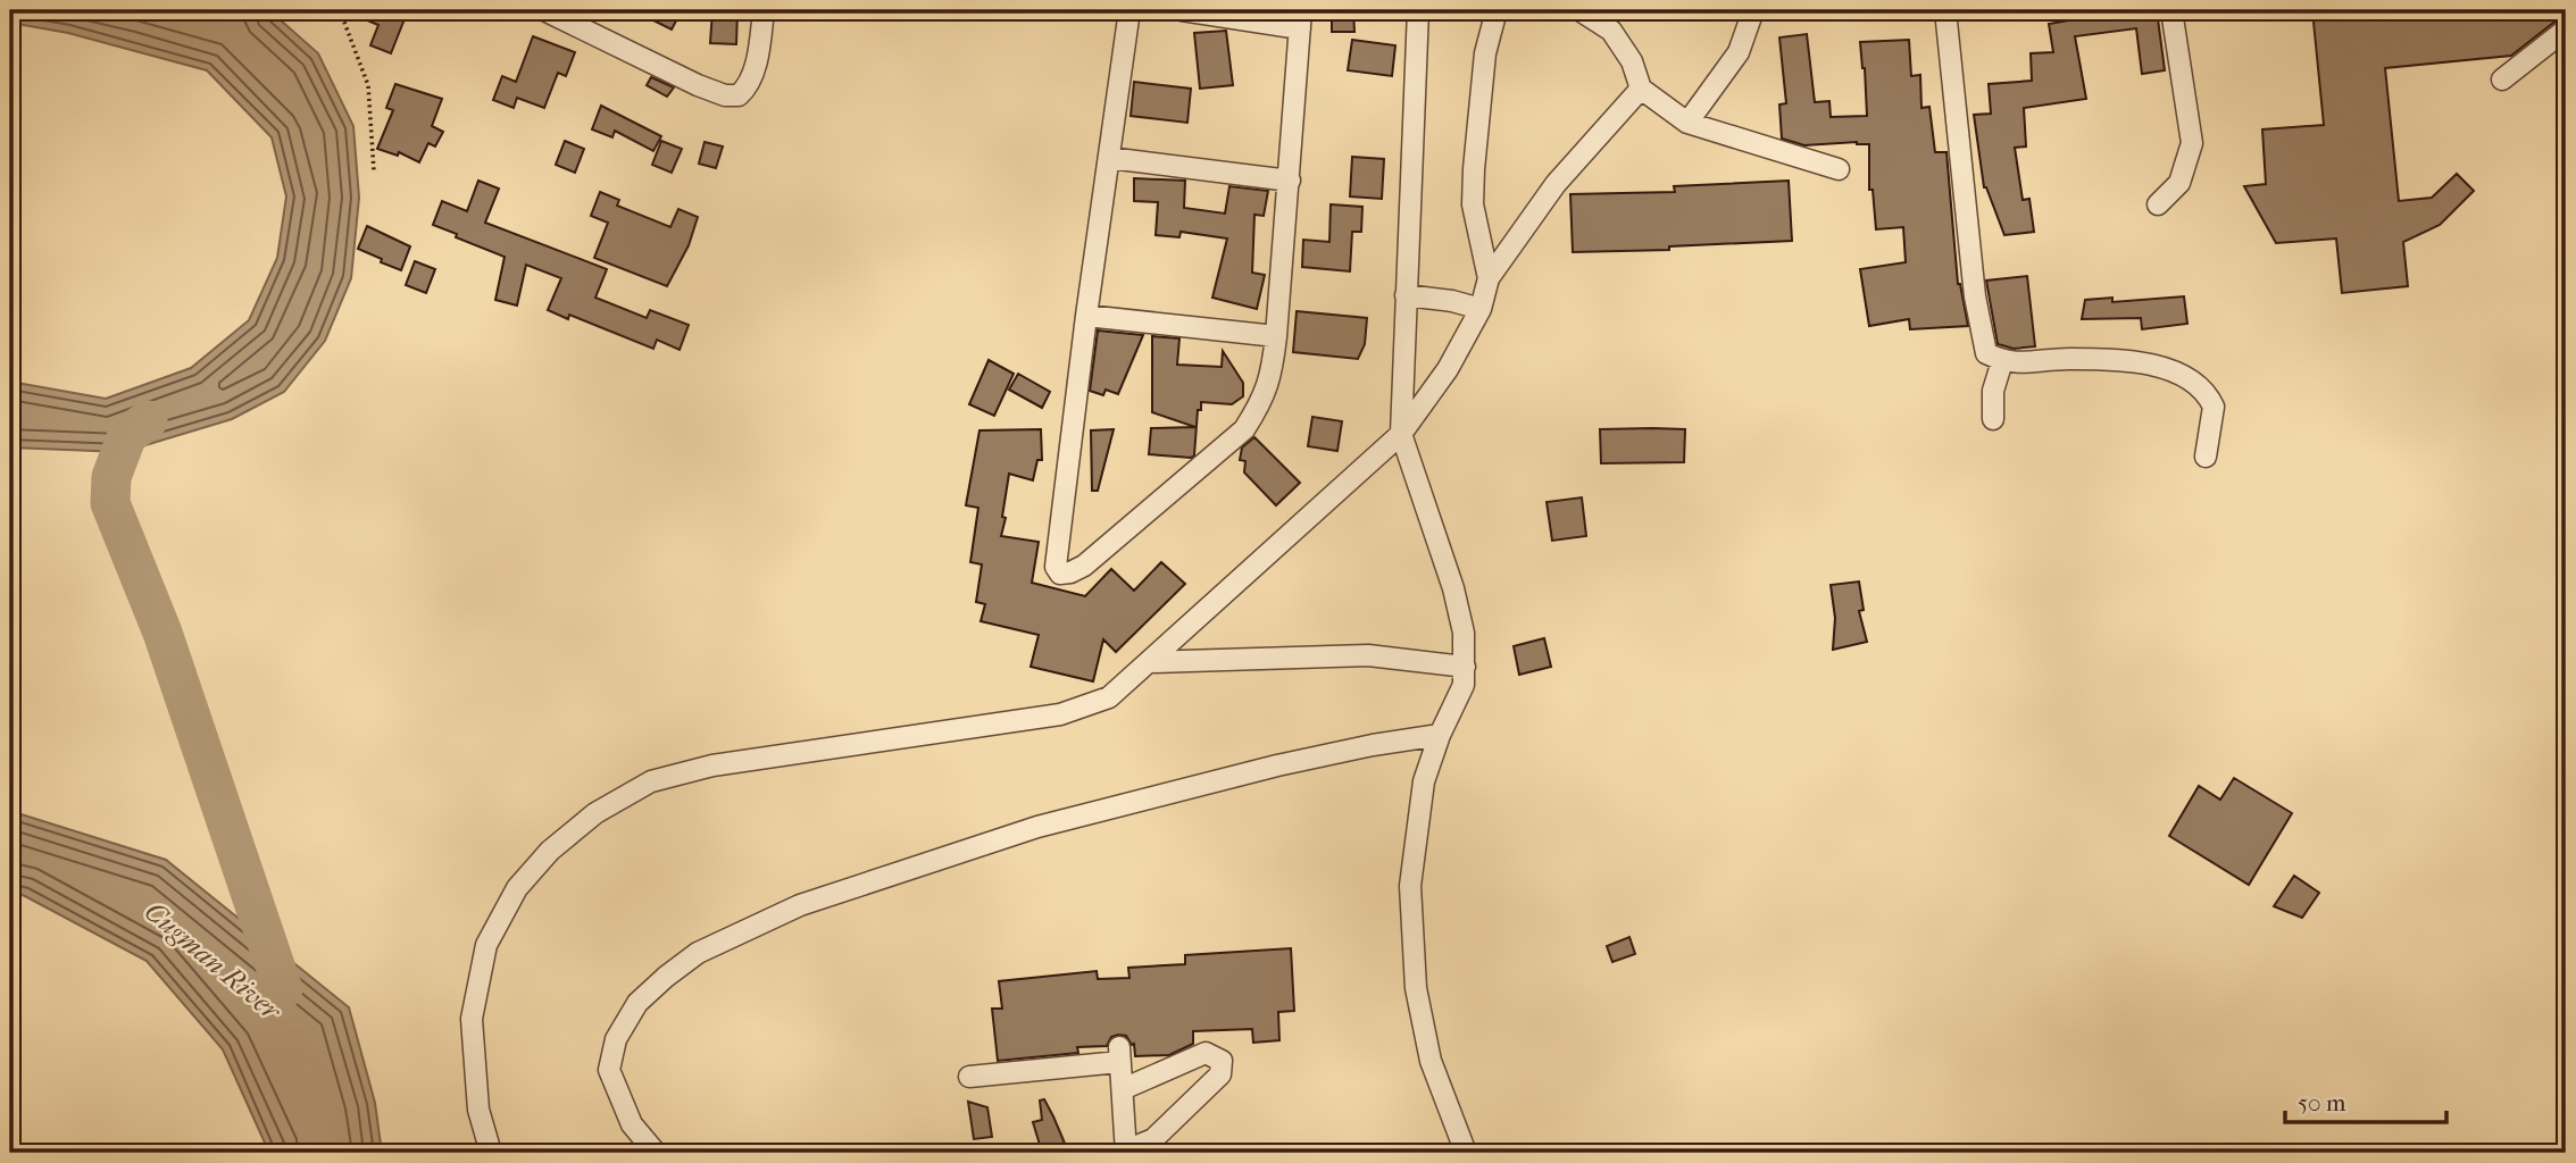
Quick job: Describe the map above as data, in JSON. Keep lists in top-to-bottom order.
{
  "water": ["Cugman River"],
  "scale_bar": "50 m"
}
